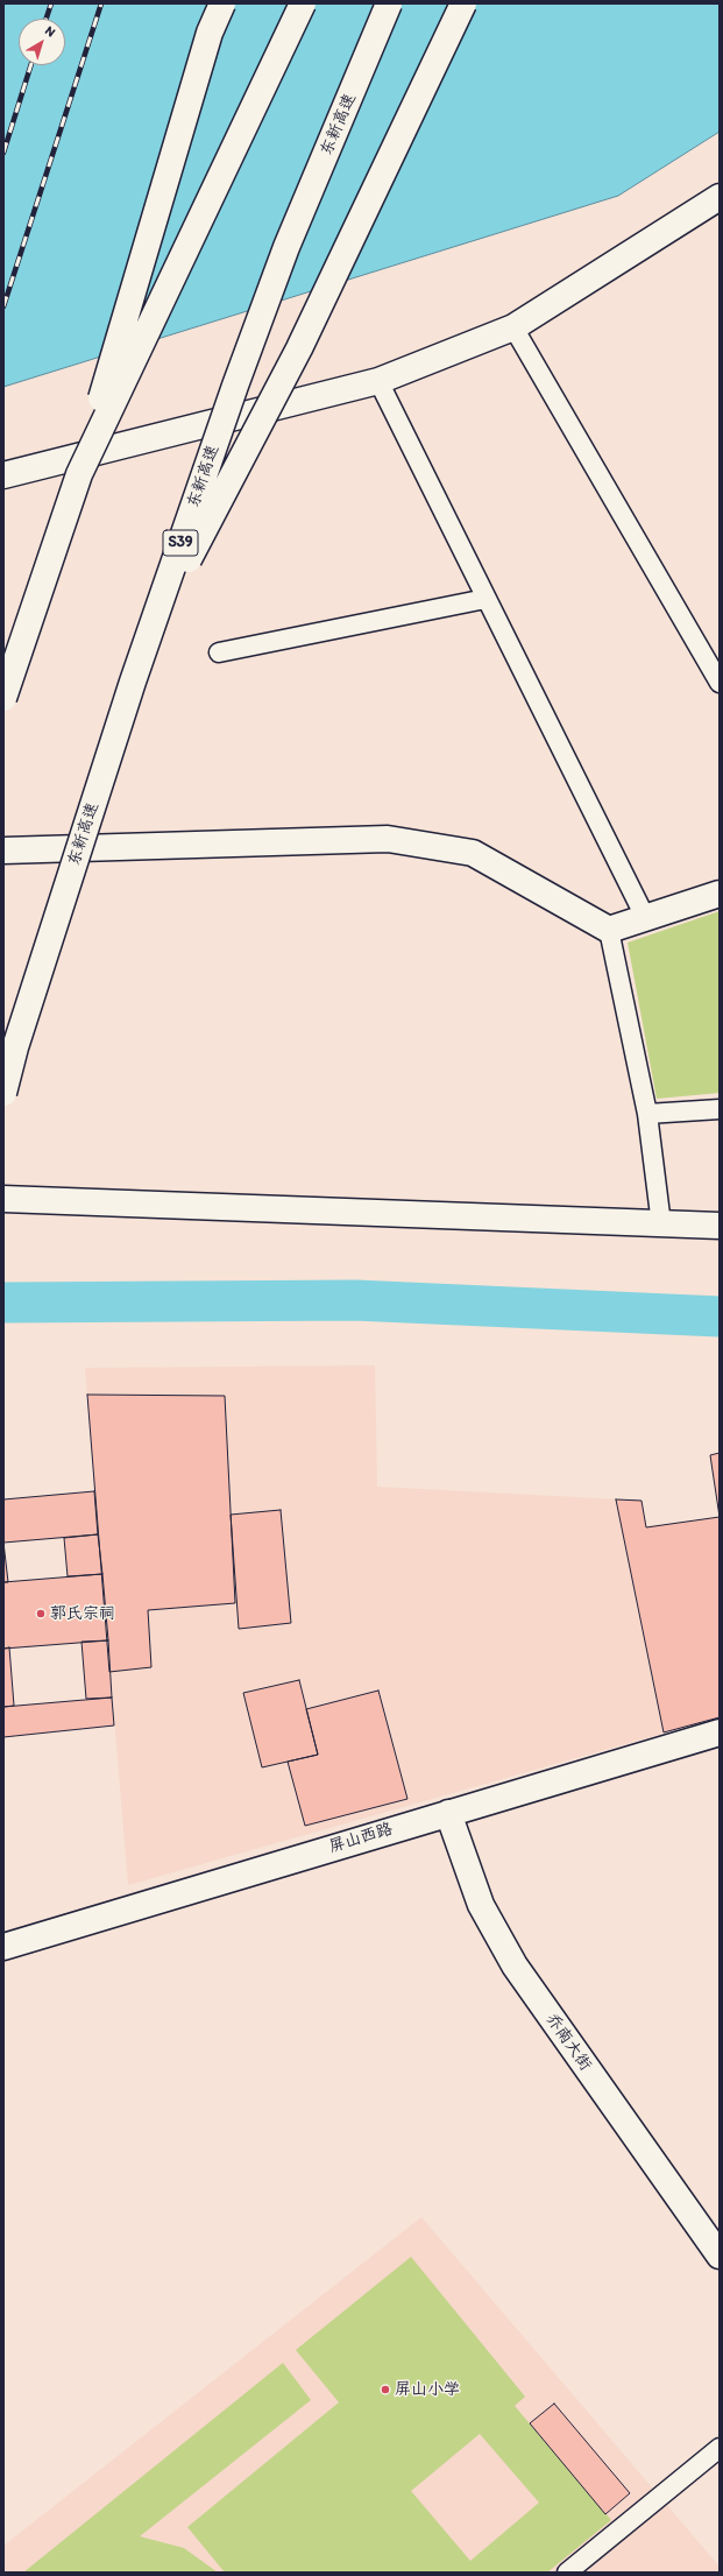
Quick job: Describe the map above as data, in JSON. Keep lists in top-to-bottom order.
{
  "streets": {
    "main road": [
      "东新高速",
      "S39",
      "屏山西路",
      "乔南大街"
    ]
  },
  "crossings": [
    ["屏山西路", "乔南大街"]
  ],
  "places": ["郭氏宗祠", "屏山小学"],
  "north": "top right"
}
